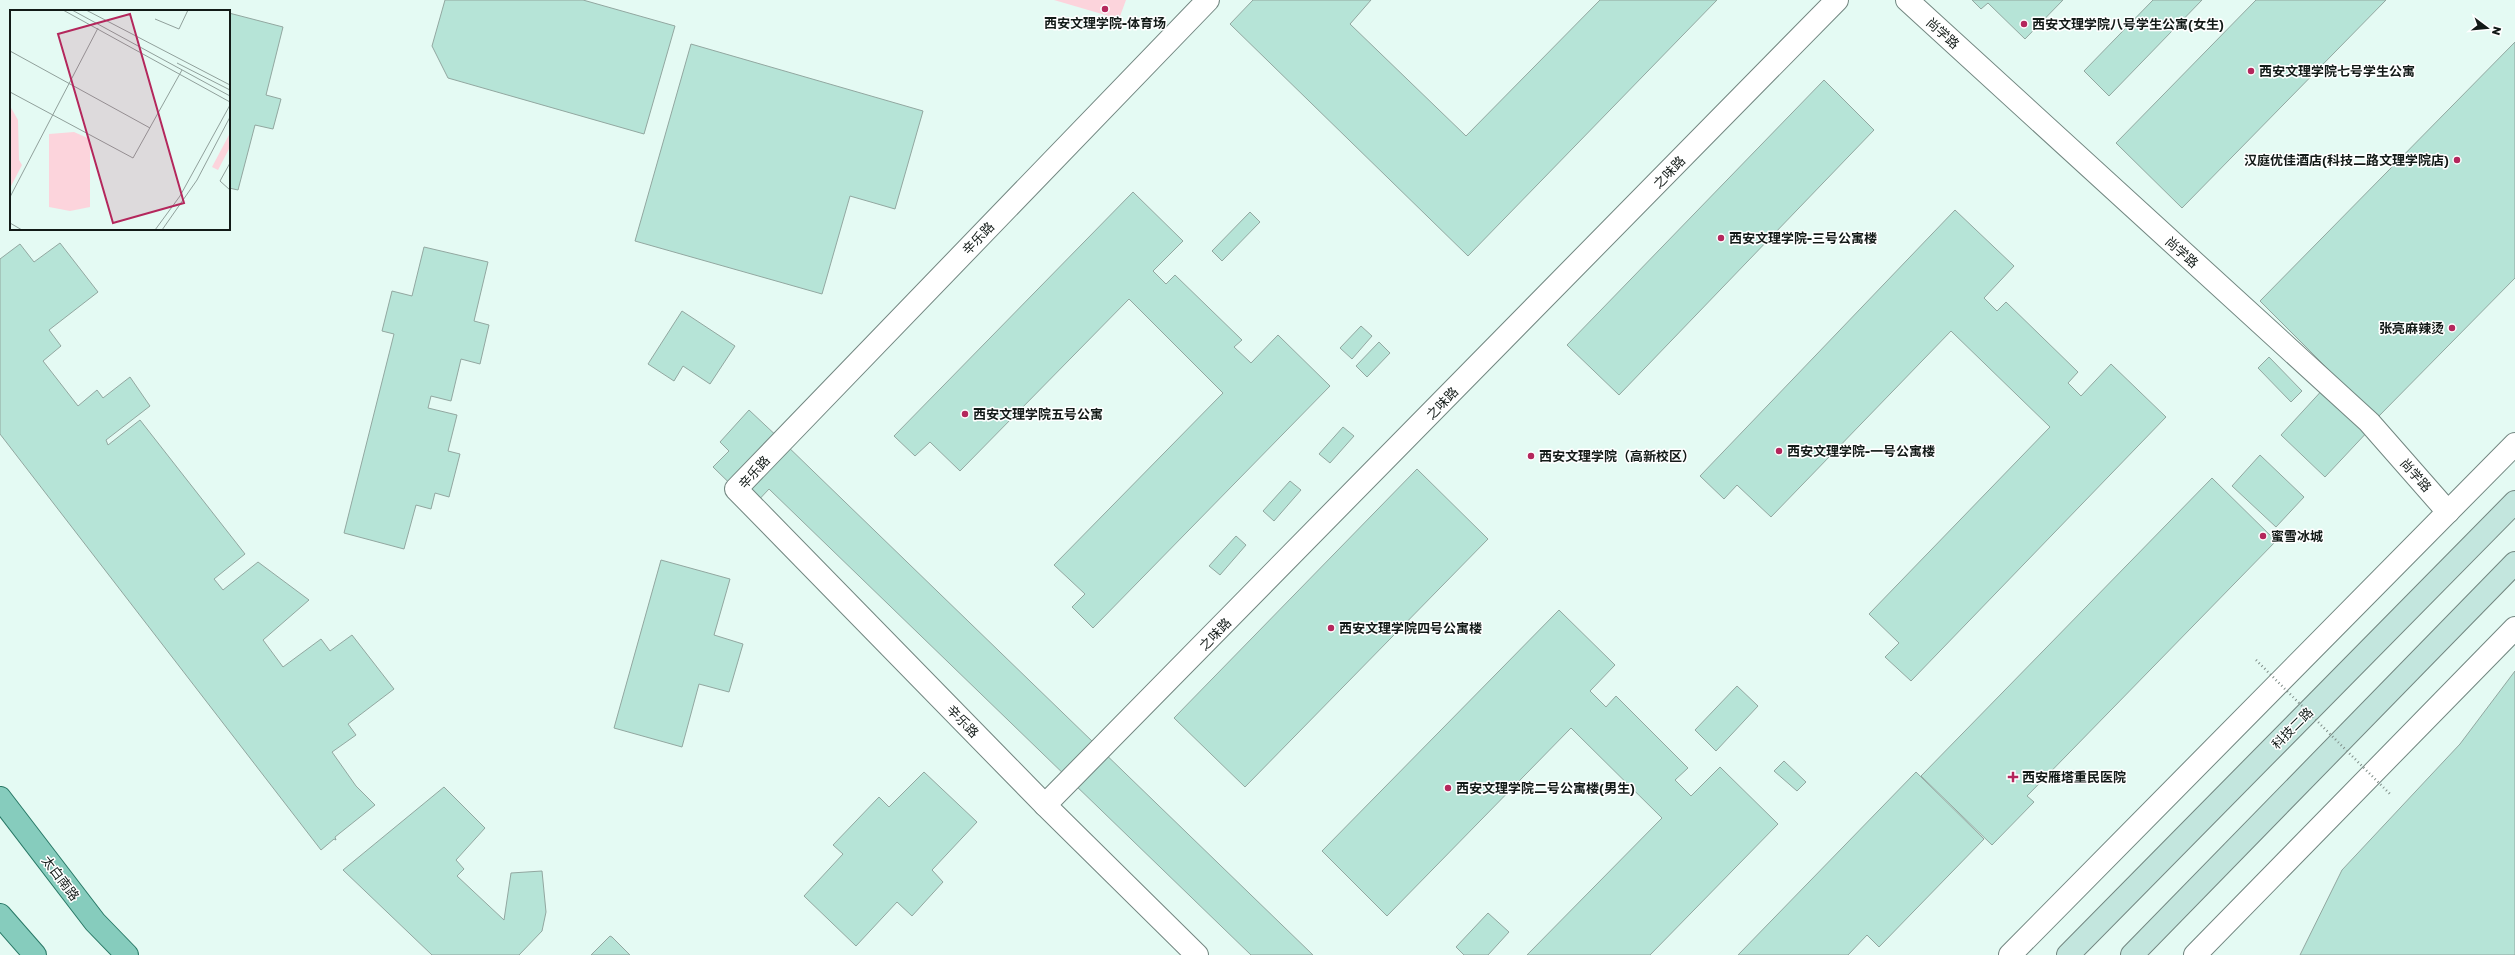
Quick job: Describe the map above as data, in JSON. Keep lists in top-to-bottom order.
{
  "streets": {
    "main road": ["科技二路", "太白南路"],
    "street": ["尚学路", "之味路", "辛乐路"]
  },
  "crossings": [
    ["之味路", "辛乐路"]
  ],
  "places": {
    "other": [
      "西安文理学院-体育场",
      "西安文理学院八号学生公寓(女生)",
      "西安文理学院七号学生公寓",
      "汉庭优佳酒店(科技二路文理学院店)",
      "西安文理学院-三号公寓楼",
      "张亮麻辣烫",
      "西安文理学院五号公寓",
      "西安文理学院-一号公寓楼",
      "西安文理学院（高新校区）",
      "蜜雪冰城",
      "西安文理学院四号公寓楼",
      "西安文理学院二号公寓楼(男生)"
    ],
    "health": ["西安雁塔重民医院"]
  },
  "north": "right"
}
